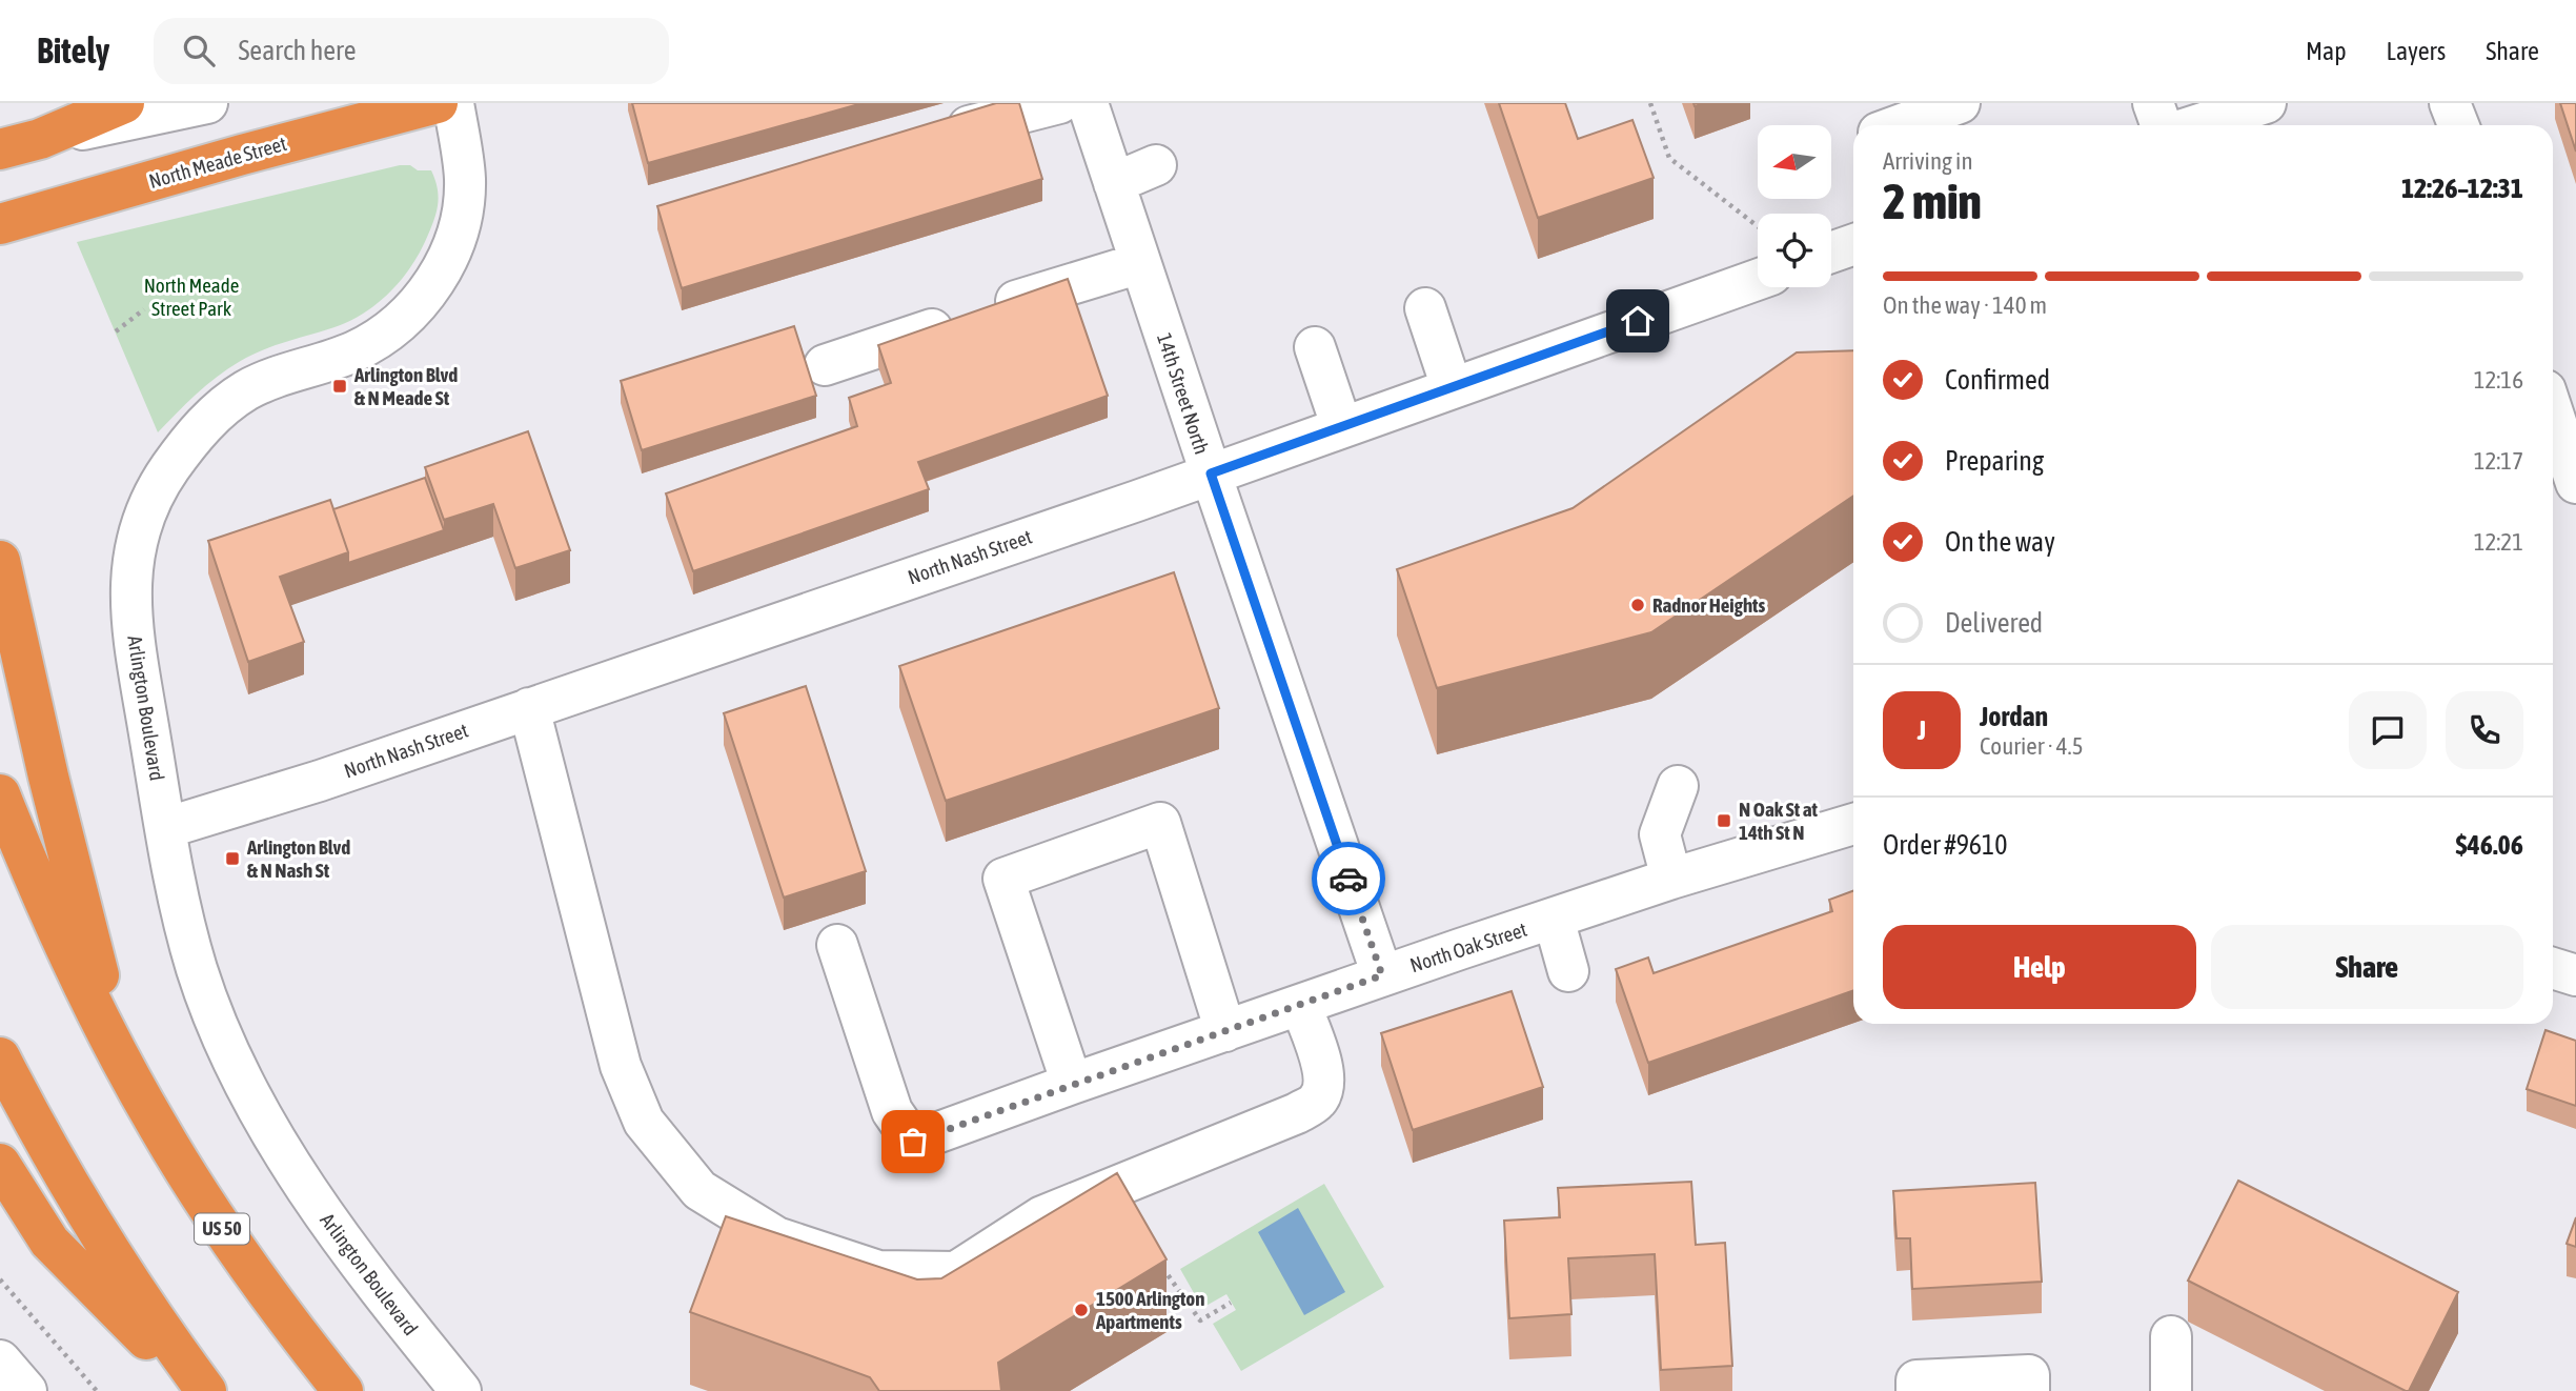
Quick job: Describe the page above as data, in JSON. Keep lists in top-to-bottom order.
{
  "streets": {
    "highway": ["North Meade Street", "US 50"],
    "street": [
      "14th Street North",
      "North Nash Street",
      "Arlington Boulevard",
      "North Oak Street"
    ]
  },
  "crossings": [
    ["14th Street North", "North Nash Street"],
    ["14th Street North", "North Oak Street"],
    ["North Nash Street", "Arlington Boulevard"]
  ],
  "parks": ["North Meade Street Park"],
  "places": {
    "transit": ["Arlington Blvd & N Meade St", "N Oak St at 14th St N", "Arlington Blvd & N Nash St"],
    "other": ["Radnor Heights", "1500 Arlington Apartments"]
  },
  "north": "left",
  "page": {
    "header": "Bitely",
    "search": "Search here",
    "nav": ["Map", "Layers", "Share"],
    "heading": ["2 min", "Arriving in", "12:26–12:31"],
    "panel": [
      "Jordan",
      "Courier · 4.5",
      "Order #9610",
      "$46.06"
    ],
    "bar": "On the way · 140 m",
    "list": [
      ["Confirmed", "12:16"],
      ["Preparing", "12:17"],
      ["On the way", "12:21"],
      "Delivered"
    ],
    "round": "J",
    "buttons": ["Help", "Share"]
  }
}
